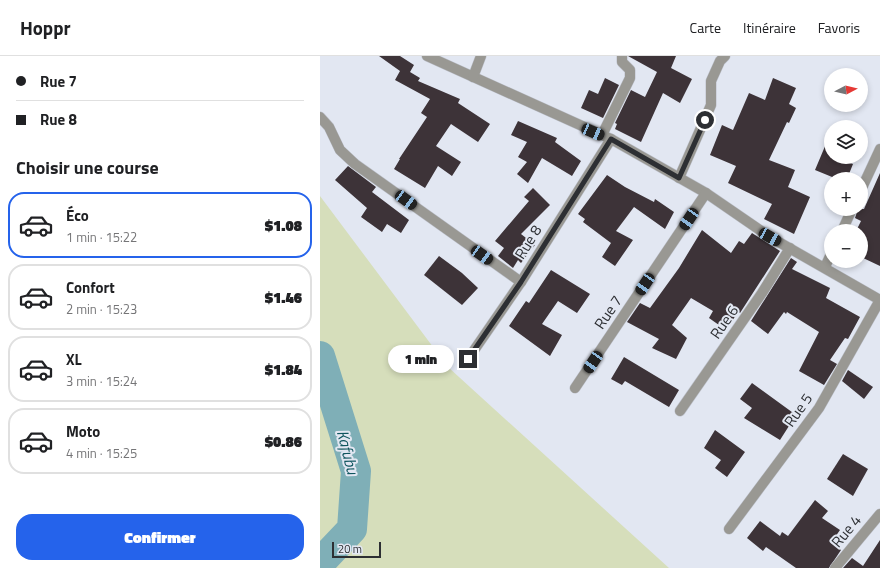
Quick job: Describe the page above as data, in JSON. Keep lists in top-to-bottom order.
{
  "streets": {
    "street": [
      "Rue 8",
      "Rue 7",
      "Rue 6",
      "Rue 5",
      "Rue 4"
    ]
  },
  "water": ["Kafubu"],
  "scale_bar": "20 m",
  "north": "right",
  "page": {
    "header": "Hoppr",
    "nav": ["Carte", "Itinéraire", "Favoris"],
    "banner": ["Rue 7", "Rue 8"],
    "map_buttons": ["+", "−"],
    "heading": "Choisir une course",
    "list": [
      {
        "name": "Éco",
        "note": "1 min · 15:22",
        "value": "$1.08"
      },
      {
        "name": "Confort",
        "note": "2 min · 15:23",
        "value": "$1.46"
      },
      {
        "name": "XL",
        "note": "3 min · 15:24",
        "value": "$1.84"
      },
      {
        "name": "Moto",
        "note": "4 min · 15:25",
        "value": "$0.86"
      }
    ],
    "bubble": "1 min",
    "buttons": "Confirmer",
    "scale": "20 m"
  }
}
